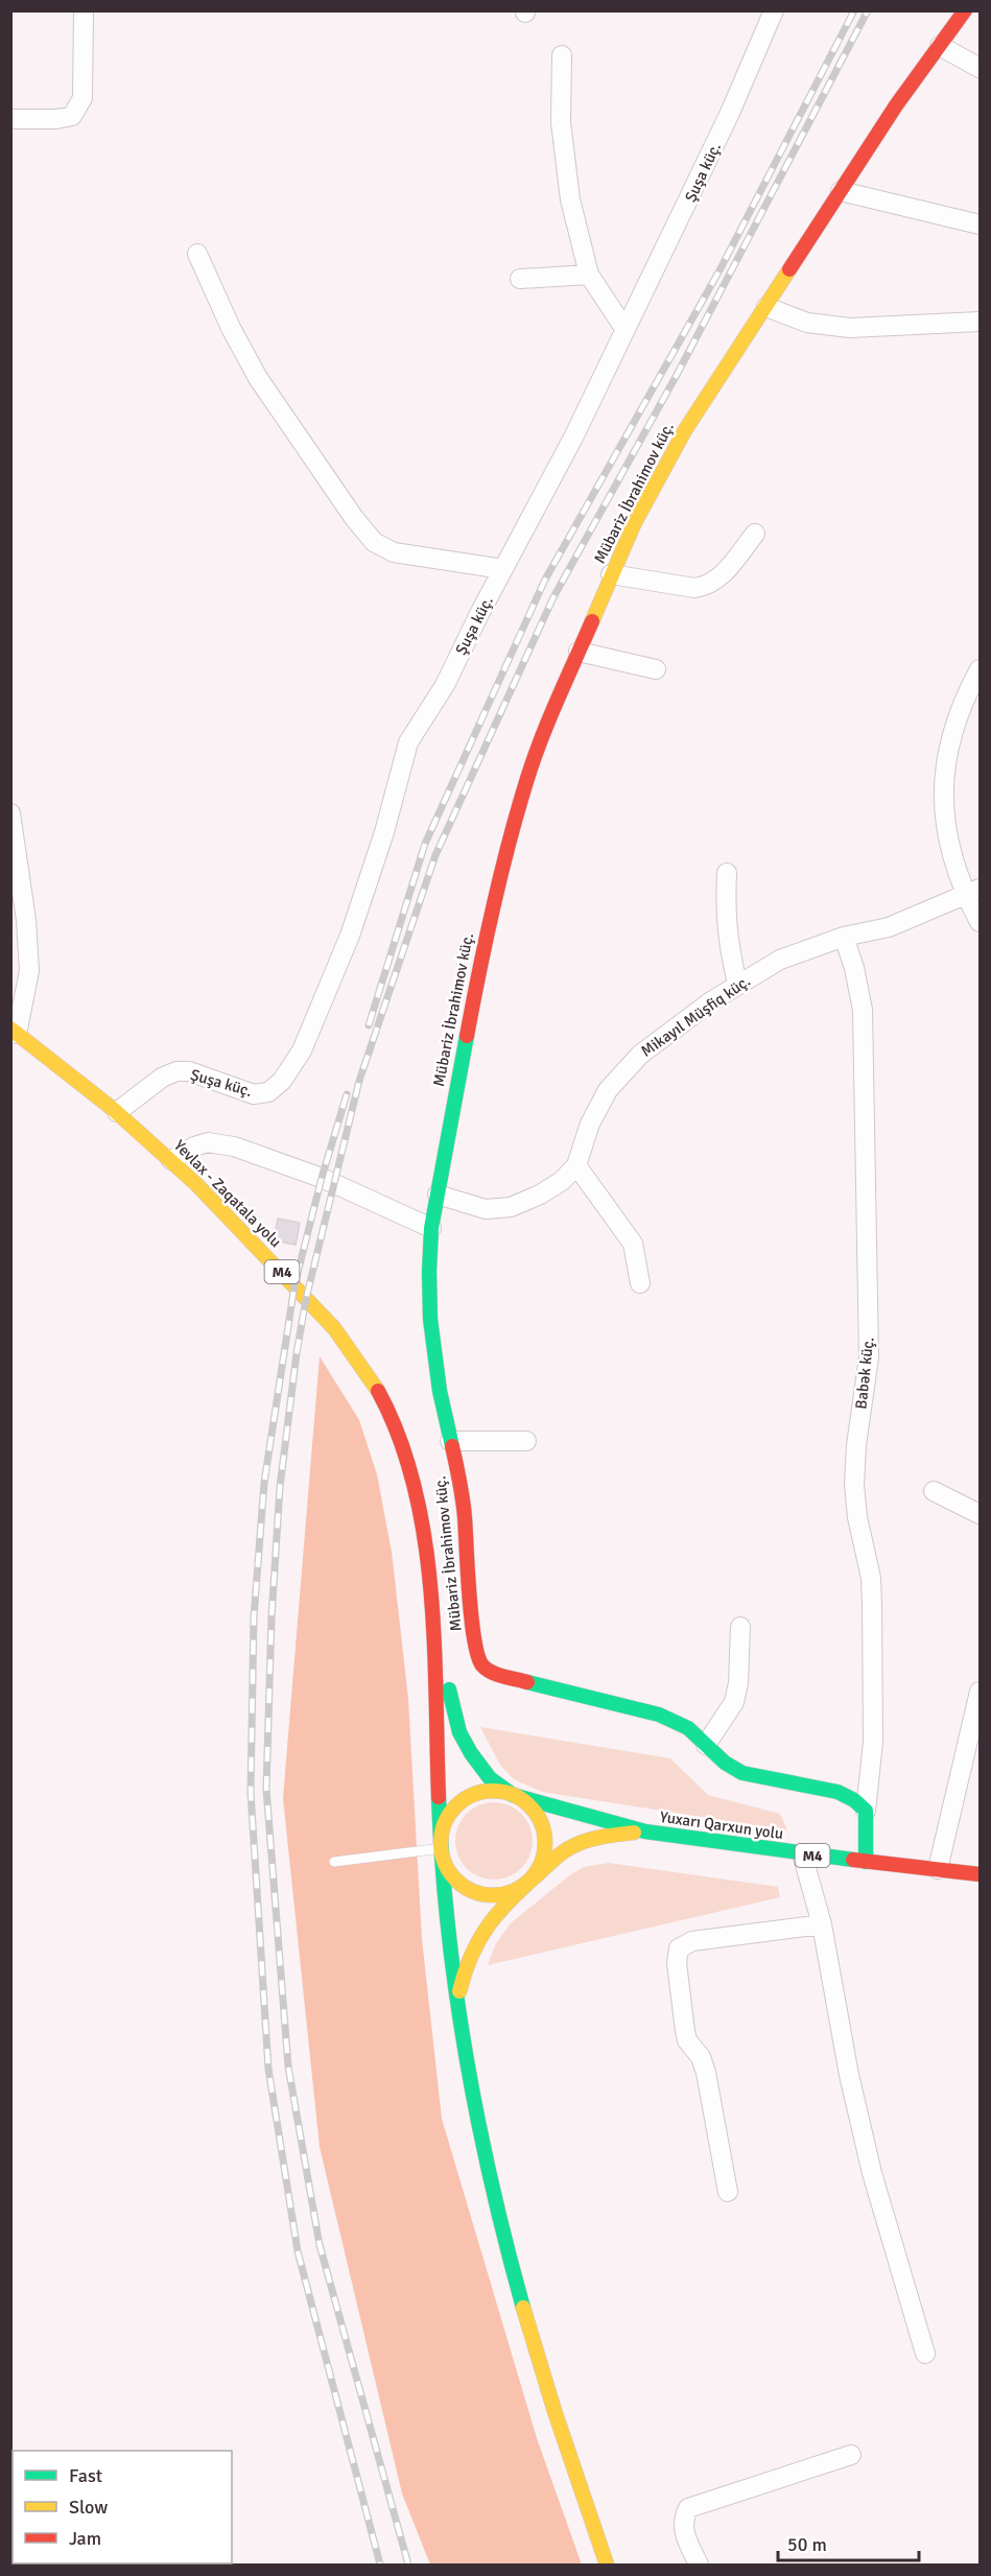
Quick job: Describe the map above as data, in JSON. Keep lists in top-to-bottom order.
{
  "streets": {
    "main road": [
      "Mübariz İbrahimov küç.",
      "Yevlax - Zaqatala yolu",
      "M4",
      "Yuxarı Qarxun yolu"
    ],
    "street": ["Şuşa küç.", "Mikayıl Müşfiq küç.", "Babək küç."]
  },
  "crossings": [
    ["Şuşa küç.", "Yevlax - Zaqatala yolu"],
    ["Mübariz İbrahimov küç.", "Mikayıl Müşfiq küç."],
    ["Mübariz İbrahimov küç.", "Babək küç."],
    ["Mikayıl Müşfiq küç.", "Babək küç."]
  ],
  "legend": ["Fast", "Slow", "Jam"],
  "scale_bar": "50 m"
}
